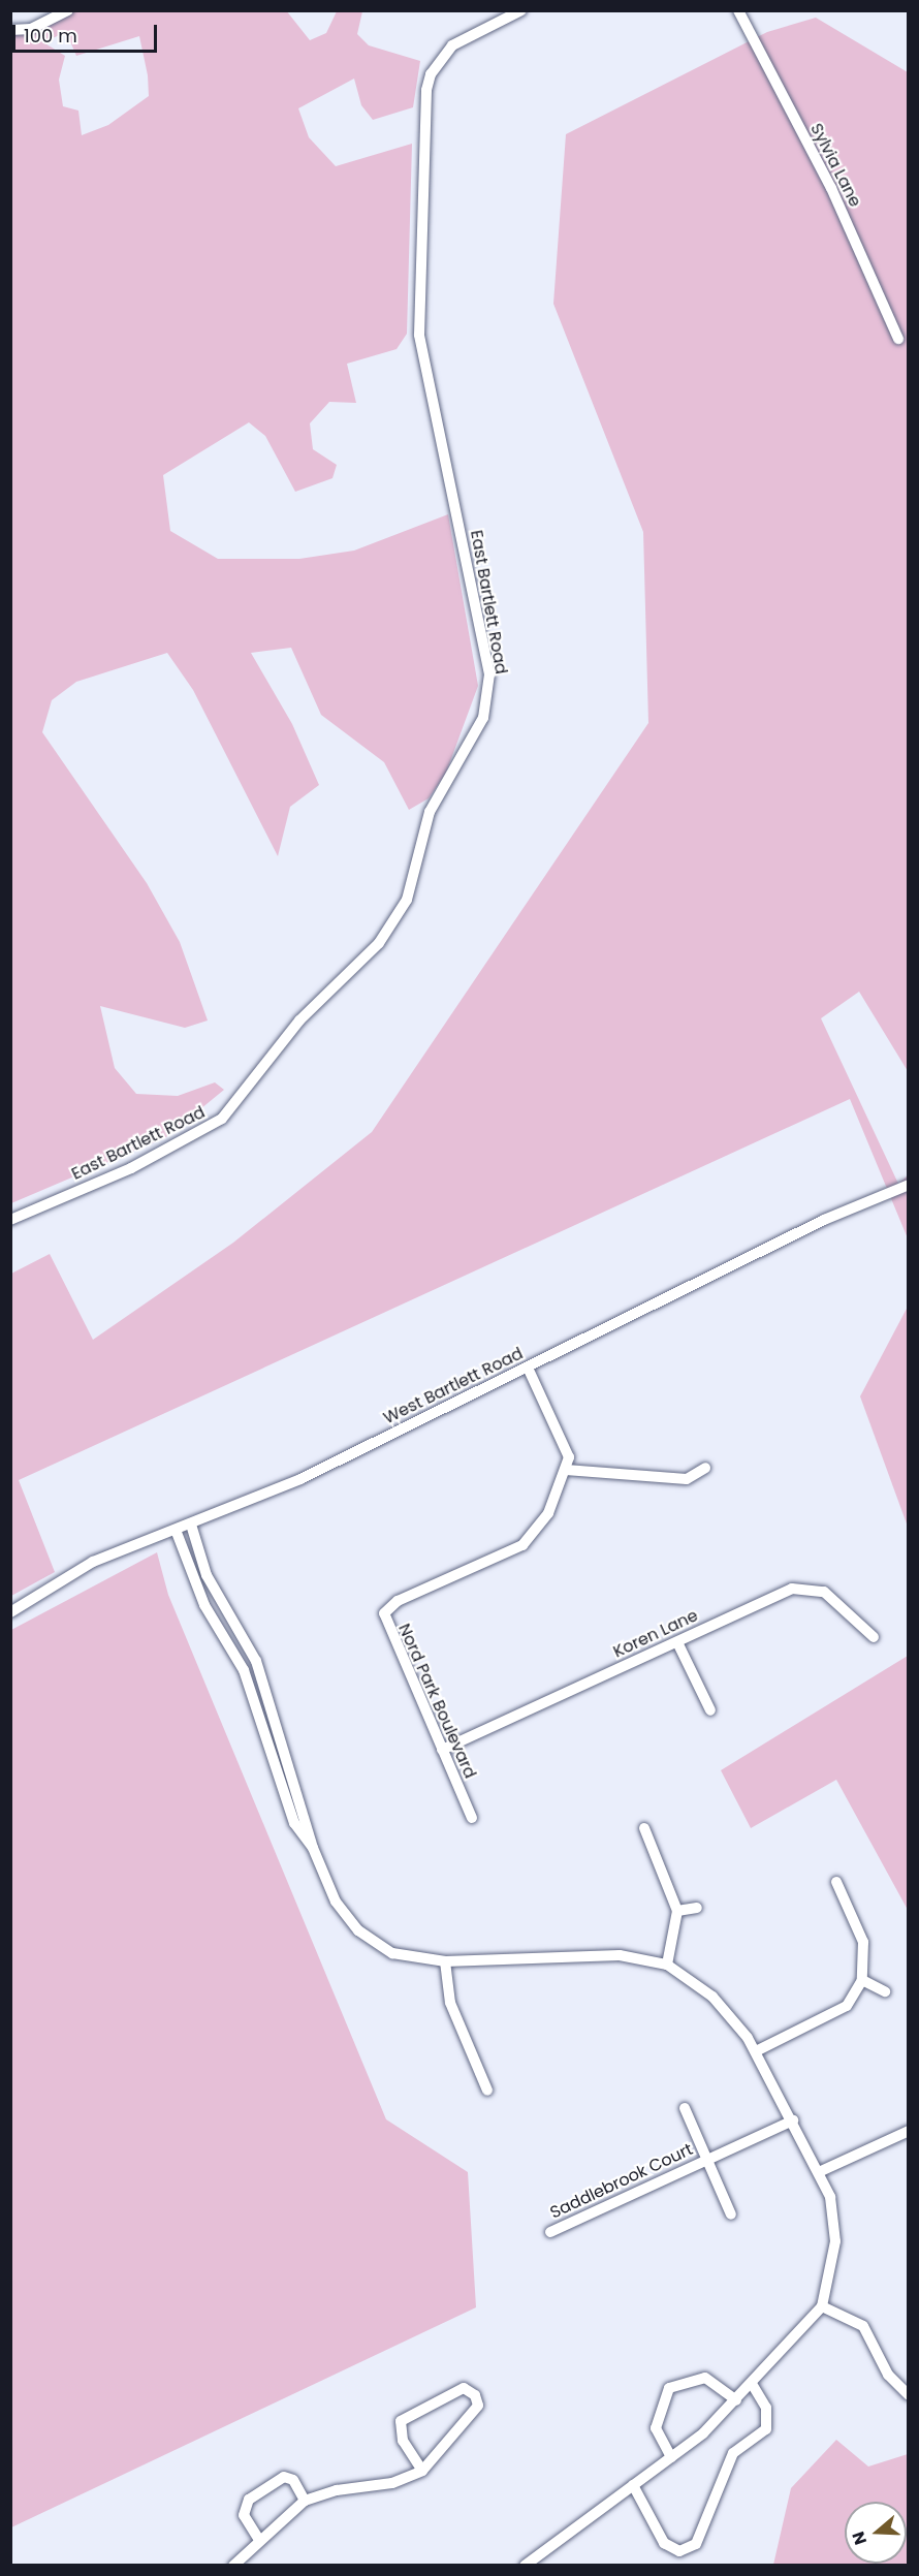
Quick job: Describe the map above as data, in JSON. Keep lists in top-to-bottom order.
{
  "streets": {
    "street": [
      "Sylvia Lane",
      "East Bartlett Road",
      "West Bartlett Road",
      "Koren Lane",
      "Nord Park Boulevard",
      "Saddlebrook Court"
    ]
  },
  "crossings": [
    ["Koren Lane", "Nord Park Boulevard"]
  ],
  "scale_bar": "100 m",
  "north": "left"
}
